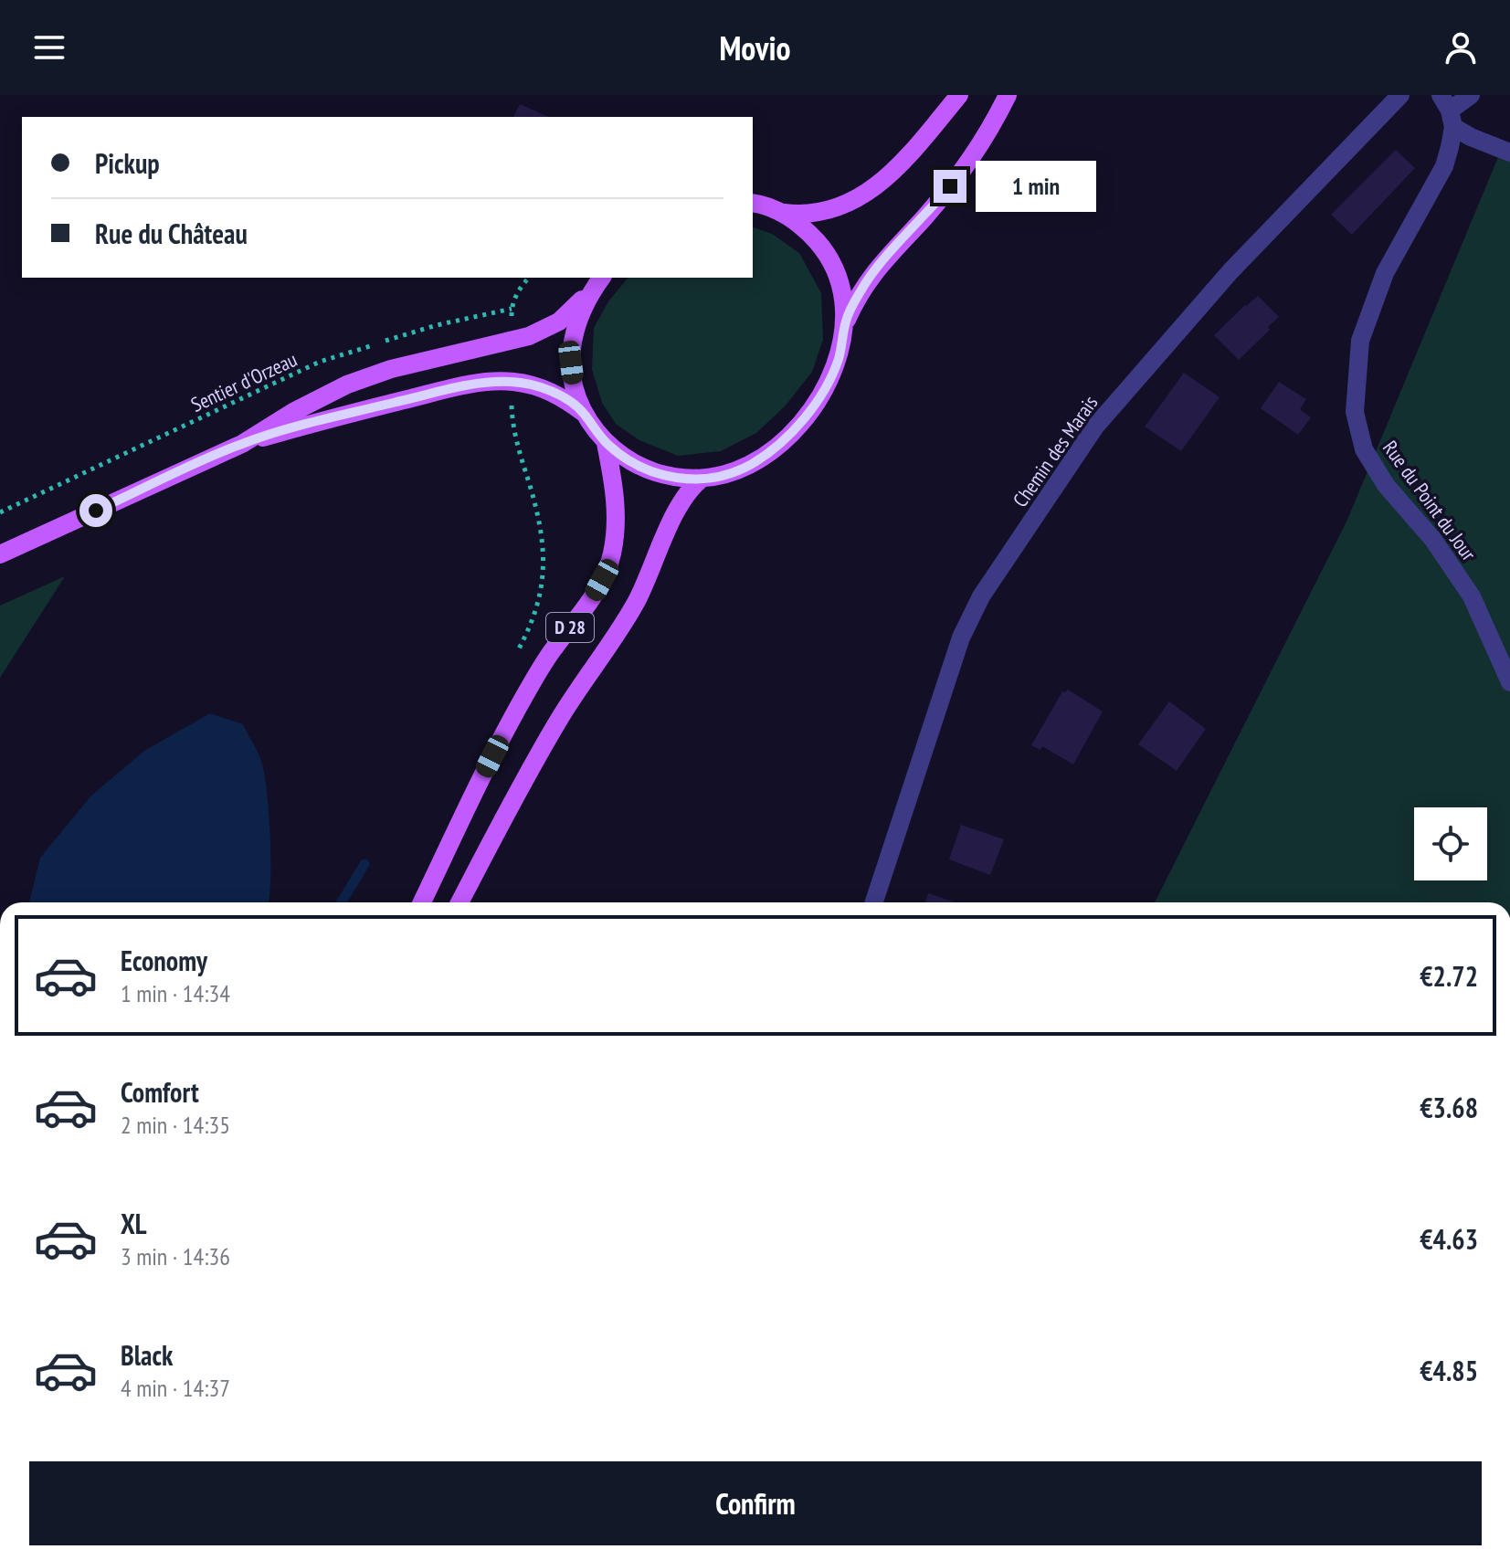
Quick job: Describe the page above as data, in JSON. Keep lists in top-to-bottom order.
{
  "streets": {
    "main road": ["D 28"],
    "street": ["Chemin des Marais", "Rue du Point du Jour"],
    "path": ["Sentier d'Orzeau"]
  },
  "page": {
    "header": "Movio",
    "banner": ["Pickup", "Rue du Château"],
    "bubble": "1 min",
    "list": [
      {
        "name": "Economy",
        "note": "1 min · 14:34",
        "value": "€2.72"
      },
      {
        "name": "Comfort",
        "note": "2 min · 14:35",
        "value": "€3.68"
      },
      {
        "name": "XL",
        "note": "3 min · 14:36",
        "value": "€4.63"
      },
      {
        "name": "Black",
        "note": "4 min · 14:37",
        "value": "€4.85"
      }
    ],
    "buttons": "Confirm"
  }
}
